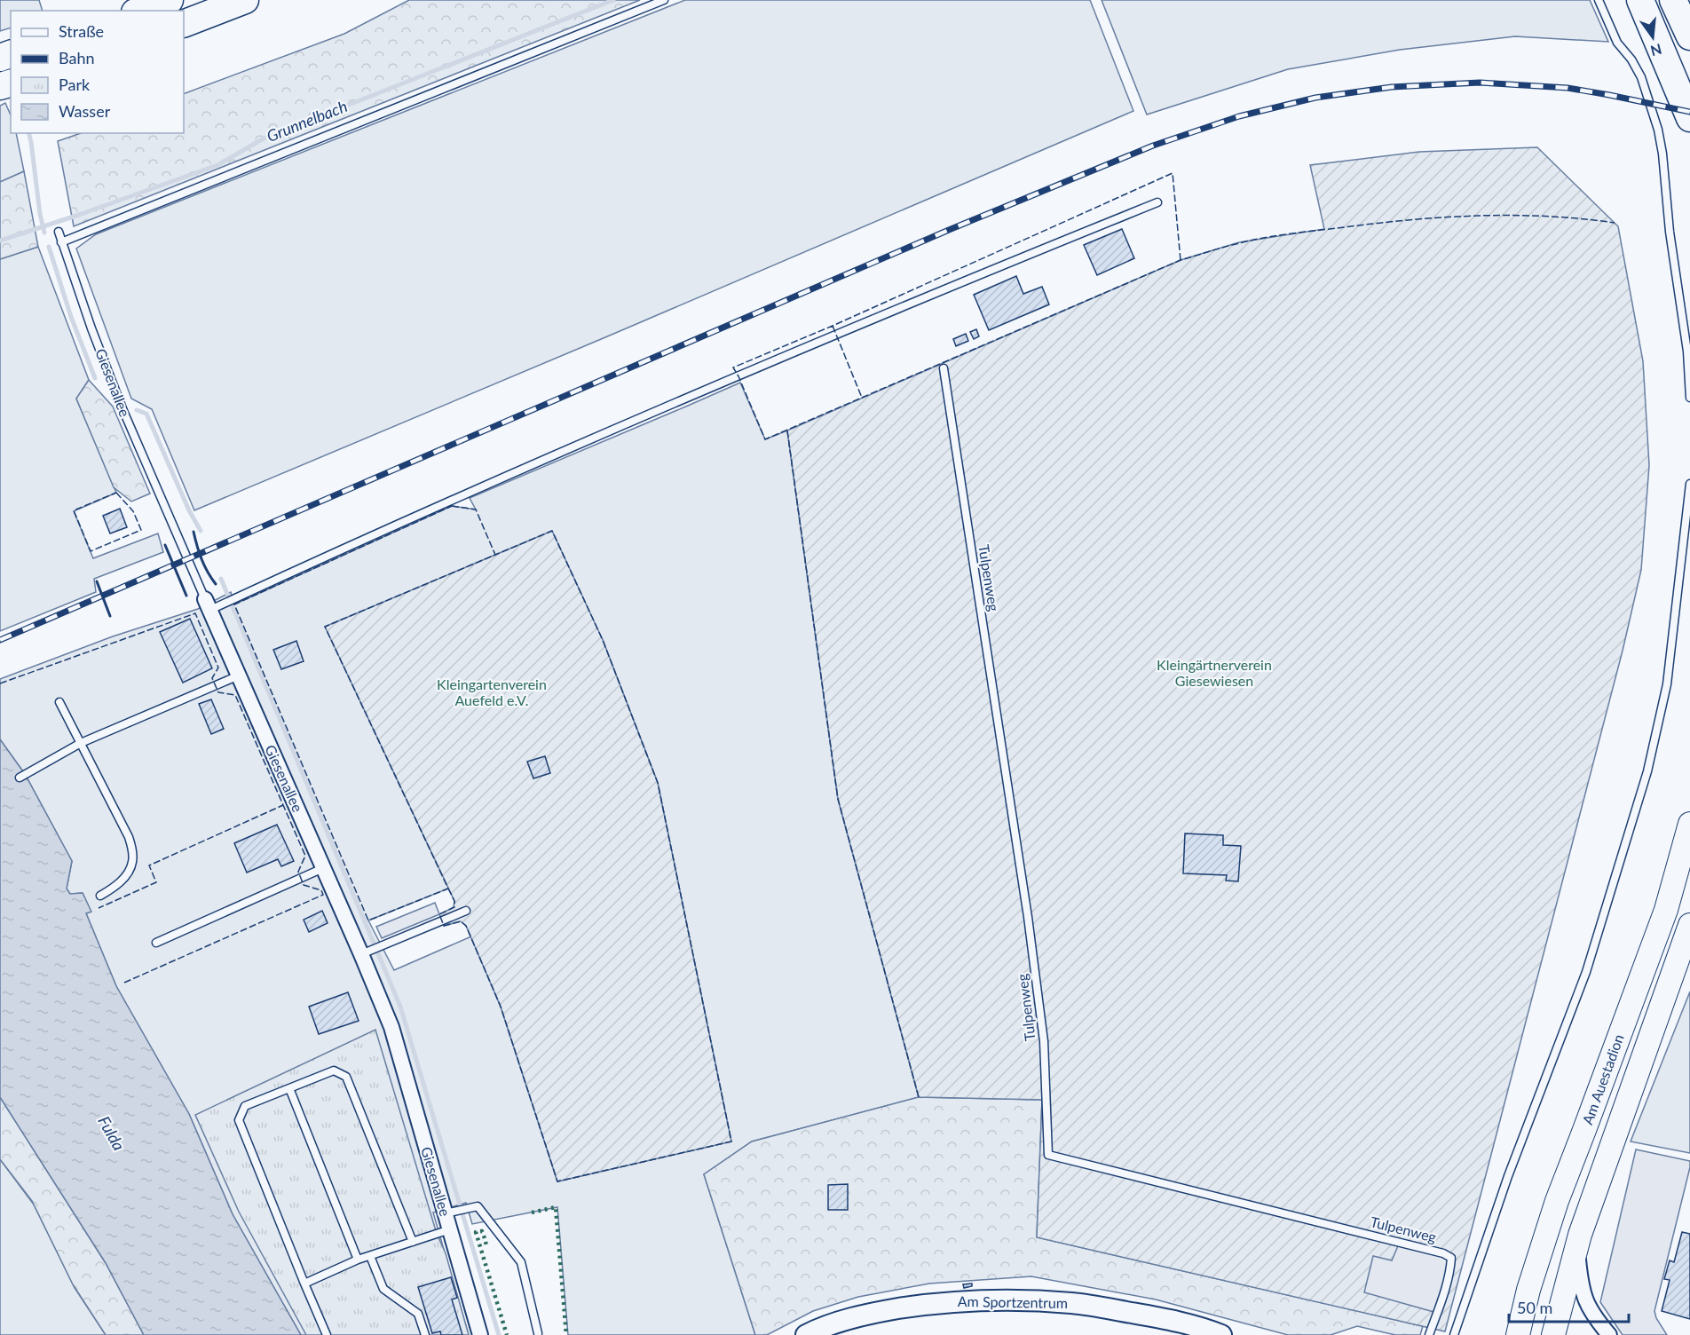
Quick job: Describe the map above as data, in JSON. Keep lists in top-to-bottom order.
{
  "streets": {
    "main road": ["Am Auestadion"],
    "street": ["Giesenallee", "Am Sportzentrum"],
    "lane": ["Tulpenweg"]
  },
  "water": ["Grunnelbach", "Fulda"],
  "parks": ["Kleingärtnerverein Giesewiesen", "Kleingartenverein Auefeld e.V."],
  "legend": [
    "Straße",
    "Bahn",
    "Park",
    "Wasser"
  ],
  "scale_bar": "50 m",
  "north": "bottom"
}
